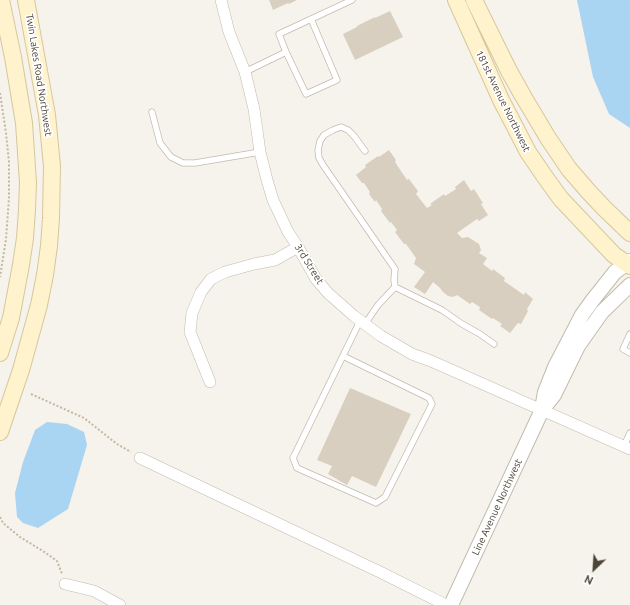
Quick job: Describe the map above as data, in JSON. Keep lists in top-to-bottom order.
{
  "streets": {
    "main road": ["Twin Lakes Road Northwest", "181st Avenue Northwest"],
    "street": ["3rd Street", "Line Avenue Northwest"]
  },
  "crossings": [
    ["181st Avenue Northwest", "Line Avenue Northwest"],
    ["3rd Street", "Line Avenue Northwest"]
  ],
  "north": "bottom left"
}
